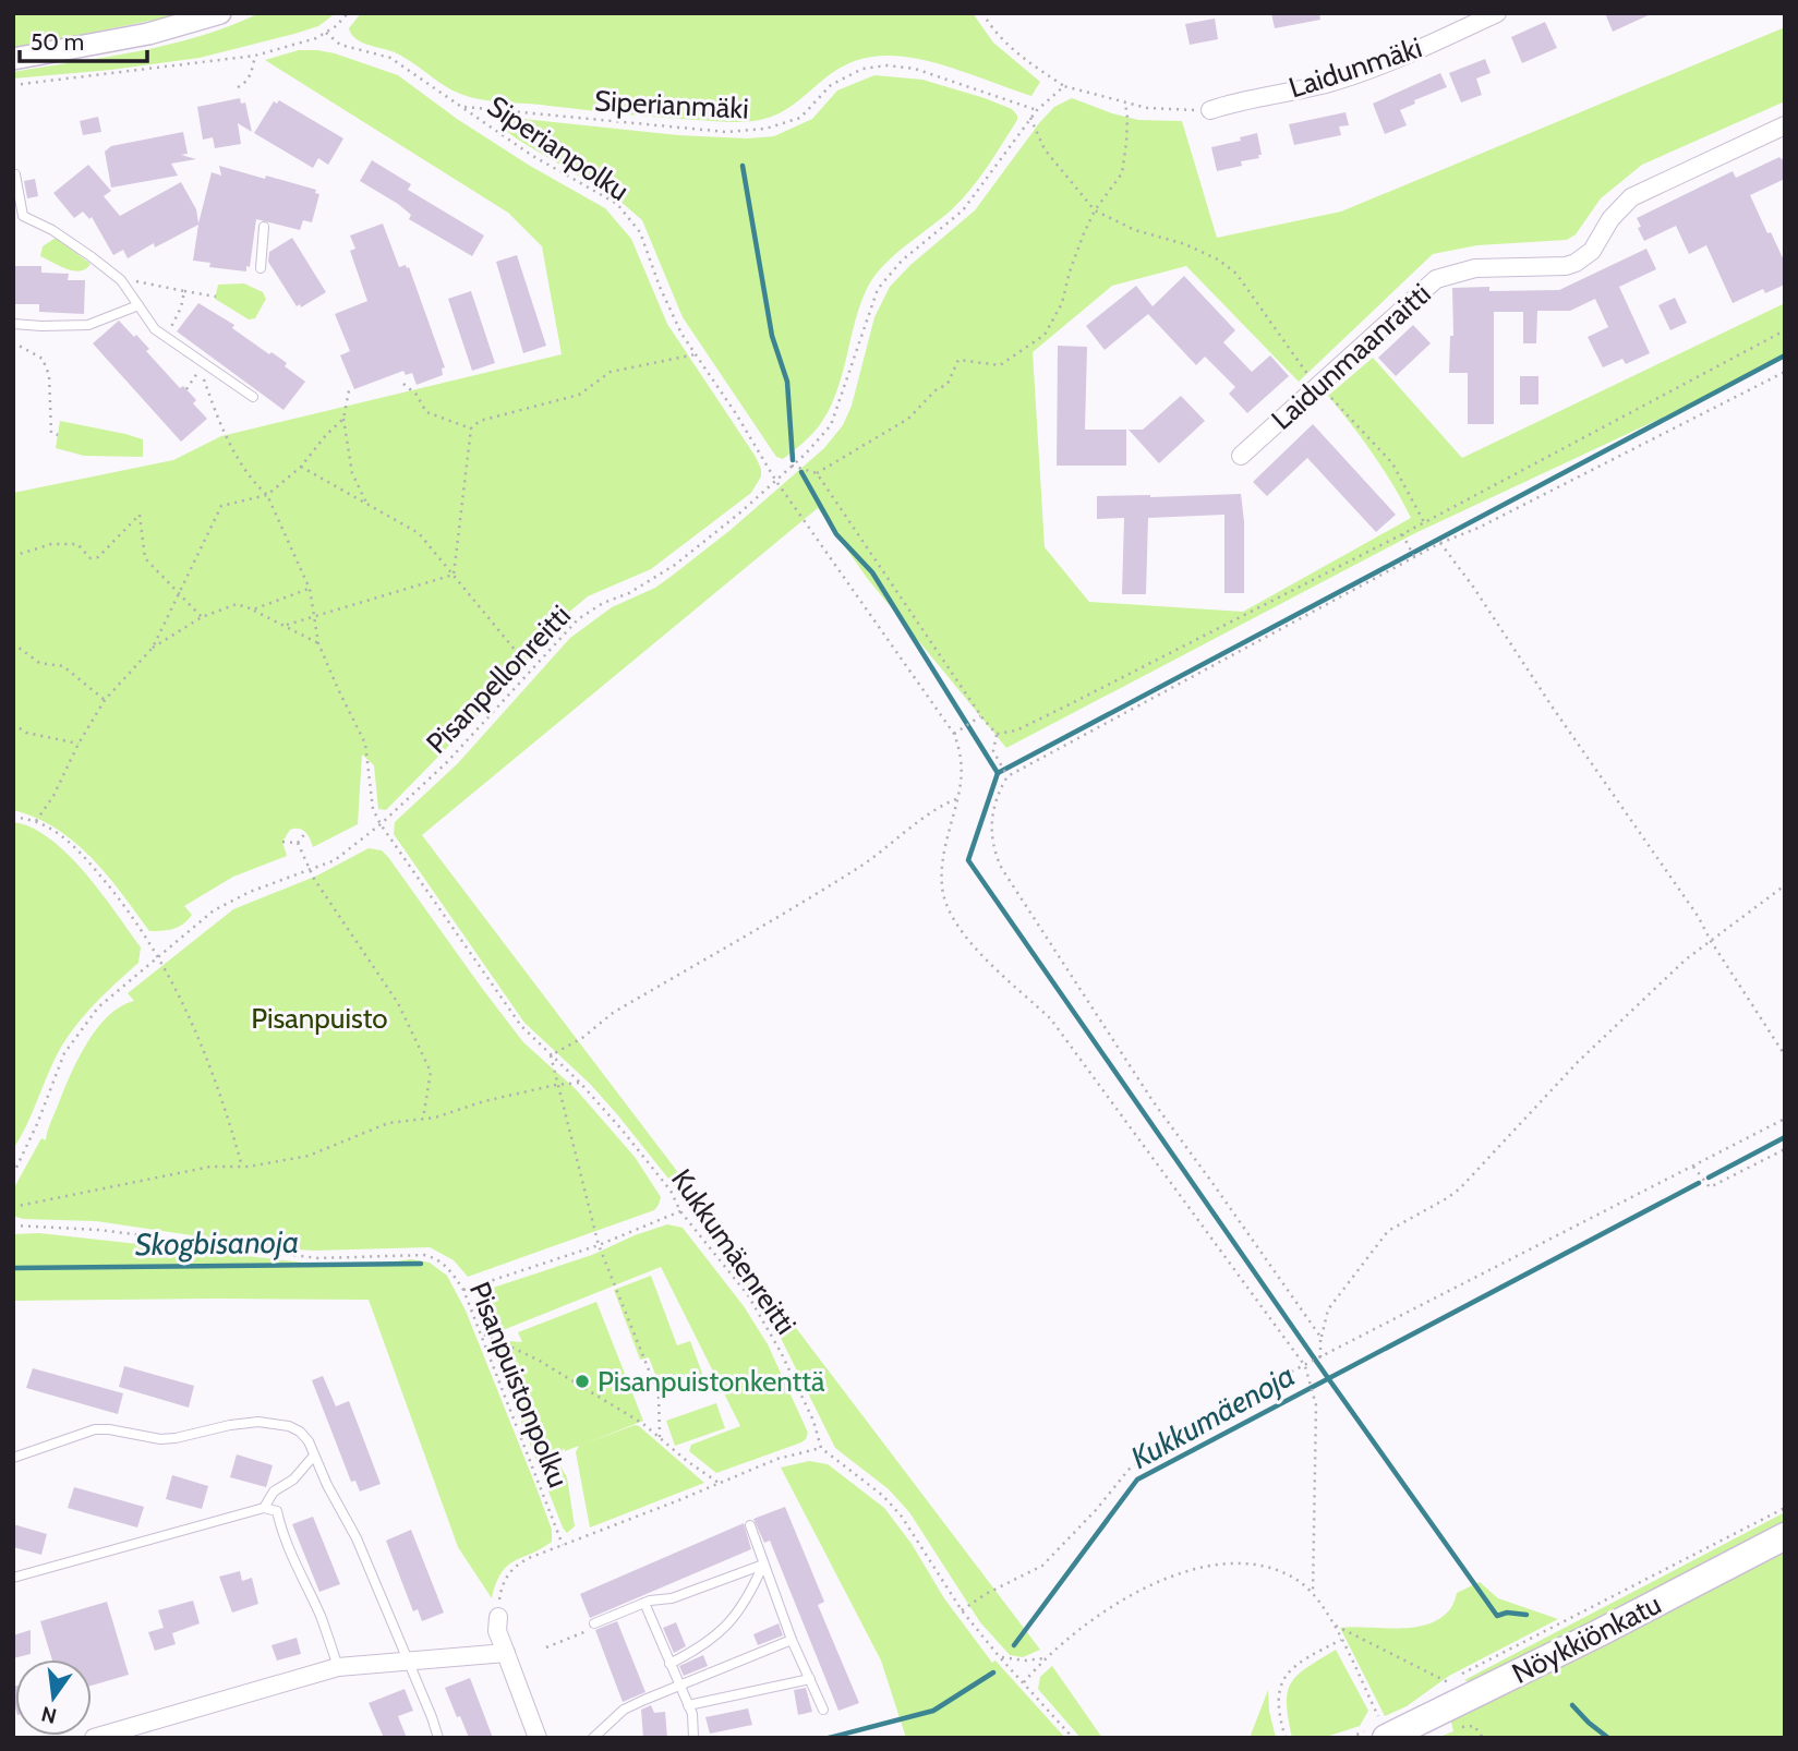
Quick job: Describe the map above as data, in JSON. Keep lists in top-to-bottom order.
{
  "streets": {
    "main road": ["Nöykkiönkatu"],
    "street": ["Laidunmäki", "Laidunmaanraitti"],
    "path": [
      "Siperianmäki",
      "Siperianpolku",
      "Pisanpellonreitti",
      "Kukkumäenreitti",
      "Pisanpuistonpolku"
    ]
  },
  "crossings": [
    ["Siperianmäki", "Siperianpolku"],
    ["Siperianmäki", "Pisanpellonreitti"],
    ["Siperianpolku", "Pisanpellonreitti"],
    ["Pisanpellonreitti", "Kukkumäenreitti"]
  ],
  "water": ["Skogbisanoja", "Kukkumäenoja"],
  "parks": ["Pisanpuisto"],
  "places": ["Pisanpuistonkenttä"],
  "scale_bar": "50 m",
  "north": "bottom"
}
